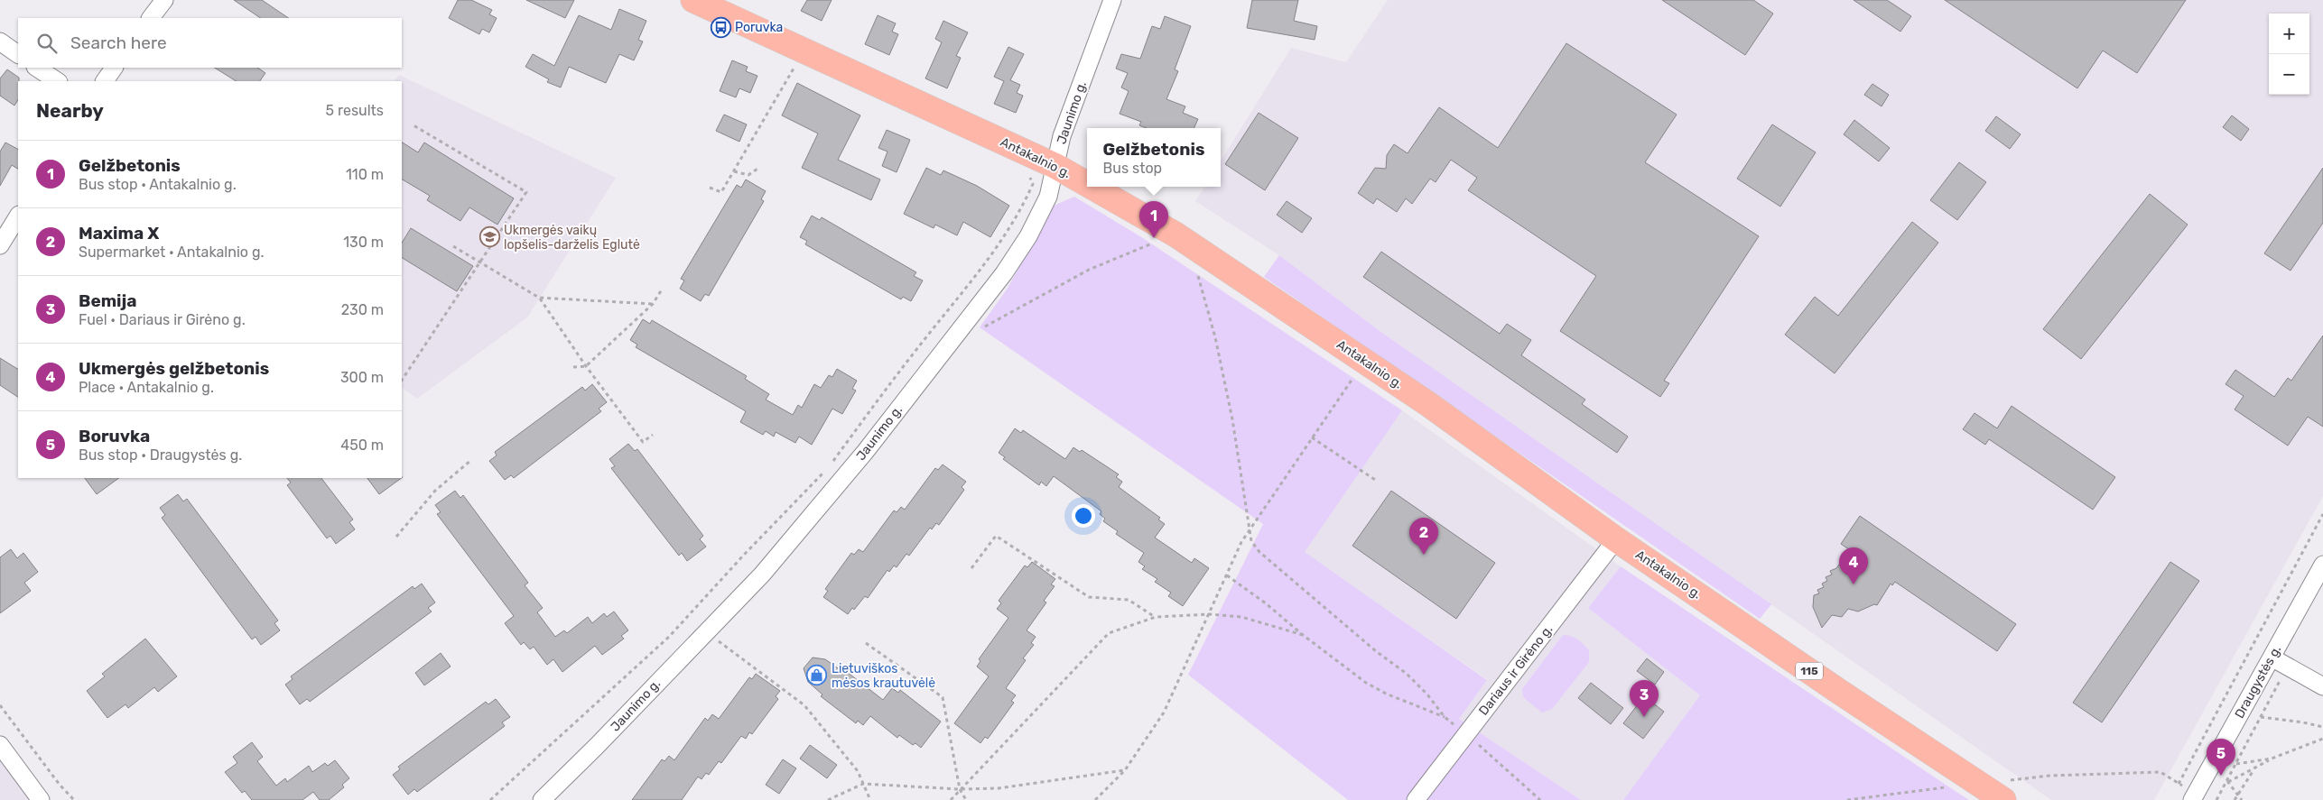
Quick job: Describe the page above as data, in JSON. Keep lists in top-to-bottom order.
{
  "streets": {
    "main road": ["Antakalnio g.", "115"],
    "street": ["Jaunimo g.", "Dariaus ir Girėno g.", "Draugystės g."]
  },
  "crossings": [
    ["Jaunimo g.", "Antakalnio g."],
    ["Antakalnio g.", "Dariaus ir Girėno g."]
  ],
  "places": {
    "bus stop": ["Poruvka"],
    "school or university": ["Ukmergės vaikų lopšelis-darželis Eglutė"],
    "shop": ["Lietuviškos mėsos krautuvėlė"]
  },
  "page": {
    "map_buttons": ["+", "−"],
    "search": "Search here",
    "heading": ["Nearby", "5 results"],
    "popup": ["Gelžbetonis", "Bus stop"],
    "list": [
      {
        "mark": "1",
        "name": "Gelžbetonis",
        "note": "Bus stop · Antakalnio g.",
        "value": "110 m"
      },
      {
        "mark": "2",
        "name": "Maxima X",
        "note": "Supermarket · Antakalnio g.",
        "value": "130 m"
      },
      {
        "mark": "3",
        "name": "Bemija",
        "note": "Fuel · Dariaus ir Girėno g.",
        "value": "230 m"
      },
      {
        "mark": "4",
        "name": "Ukmergės gelžbetonis",
        "note": "Place · Antakalnio g.",
        "value": "300 m"
      },
      {
        "mark": "5",
        "name": "Boruvka",
        "note": "Bus stop · Draugystės g.",
        "value": "450 m"
      }
    ],
    "pins": [
      "1",
      "2",
      "4",
      "3",
      "5"
    ]
  }
}
